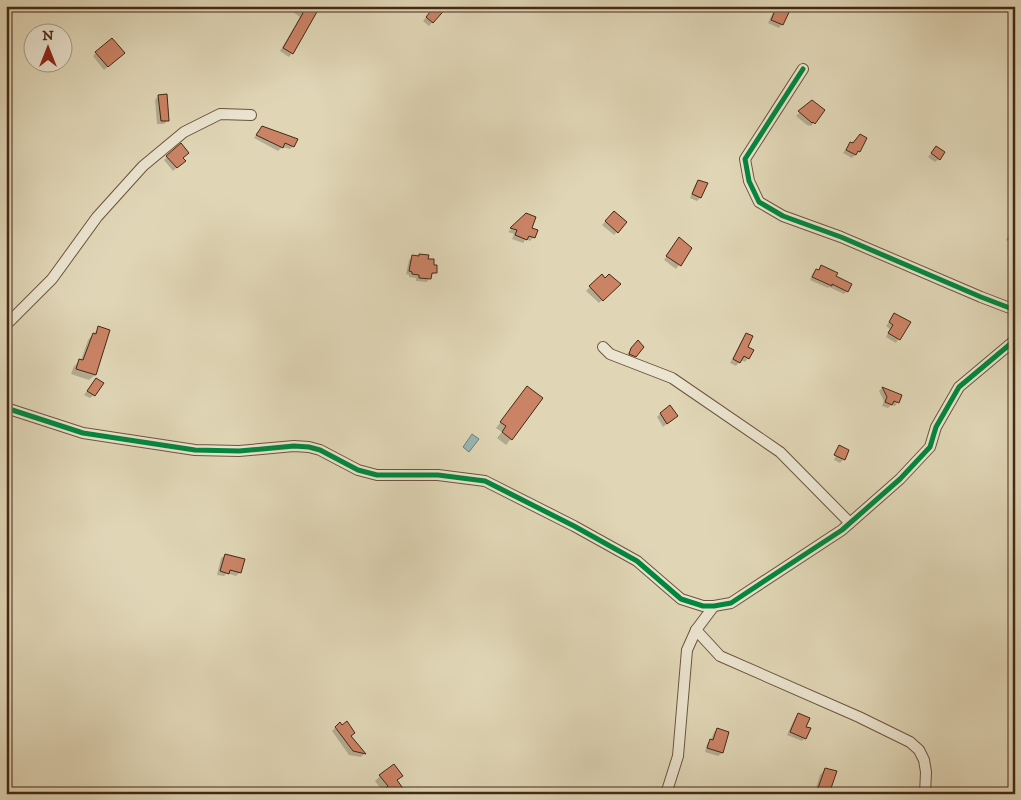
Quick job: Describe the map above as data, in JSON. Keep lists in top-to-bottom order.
{
  "north": "top"
}
